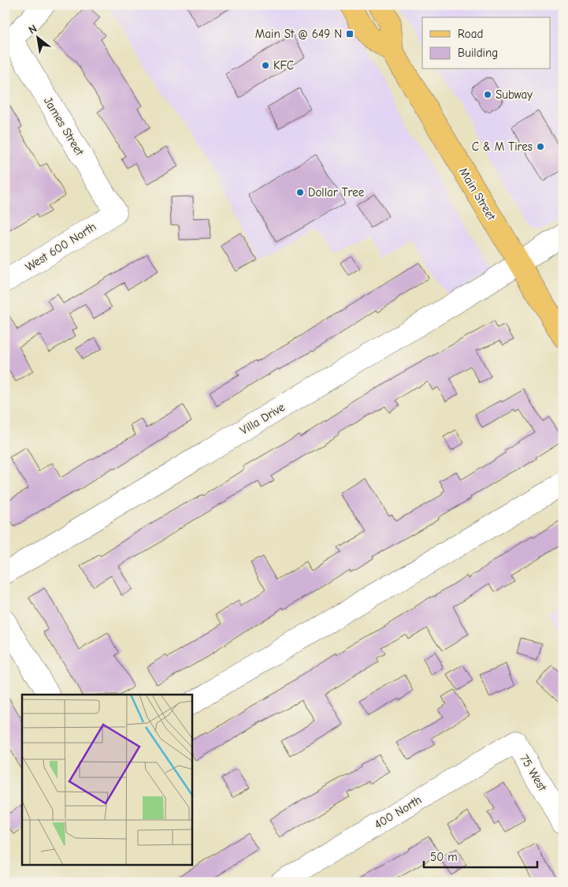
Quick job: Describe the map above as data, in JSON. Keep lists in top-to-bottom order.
{
  "streets": {
    "main road": ["Main Street"],
    "street": [
      "James Street",
      "West 600 North",
      "Villa Drive",
      "75 West",
      "400 North"
    ]
  },
  "crossings": [
    ["James Street", "West 600 North"],
    ["Main Street", "Villa Drive"],
    ["75 West", "400 North"]
  ],
  "places": {
    "transit": ["Main St @ 649 N"],
    "other": [
      "KFC",
      "Subway",
      "C & M Tires",
      "Dollar Tree"
    ]
  },
  "legend": ["Road", "Building"],
  "scale_bar": "50 m",
  "north": "top left"
}
